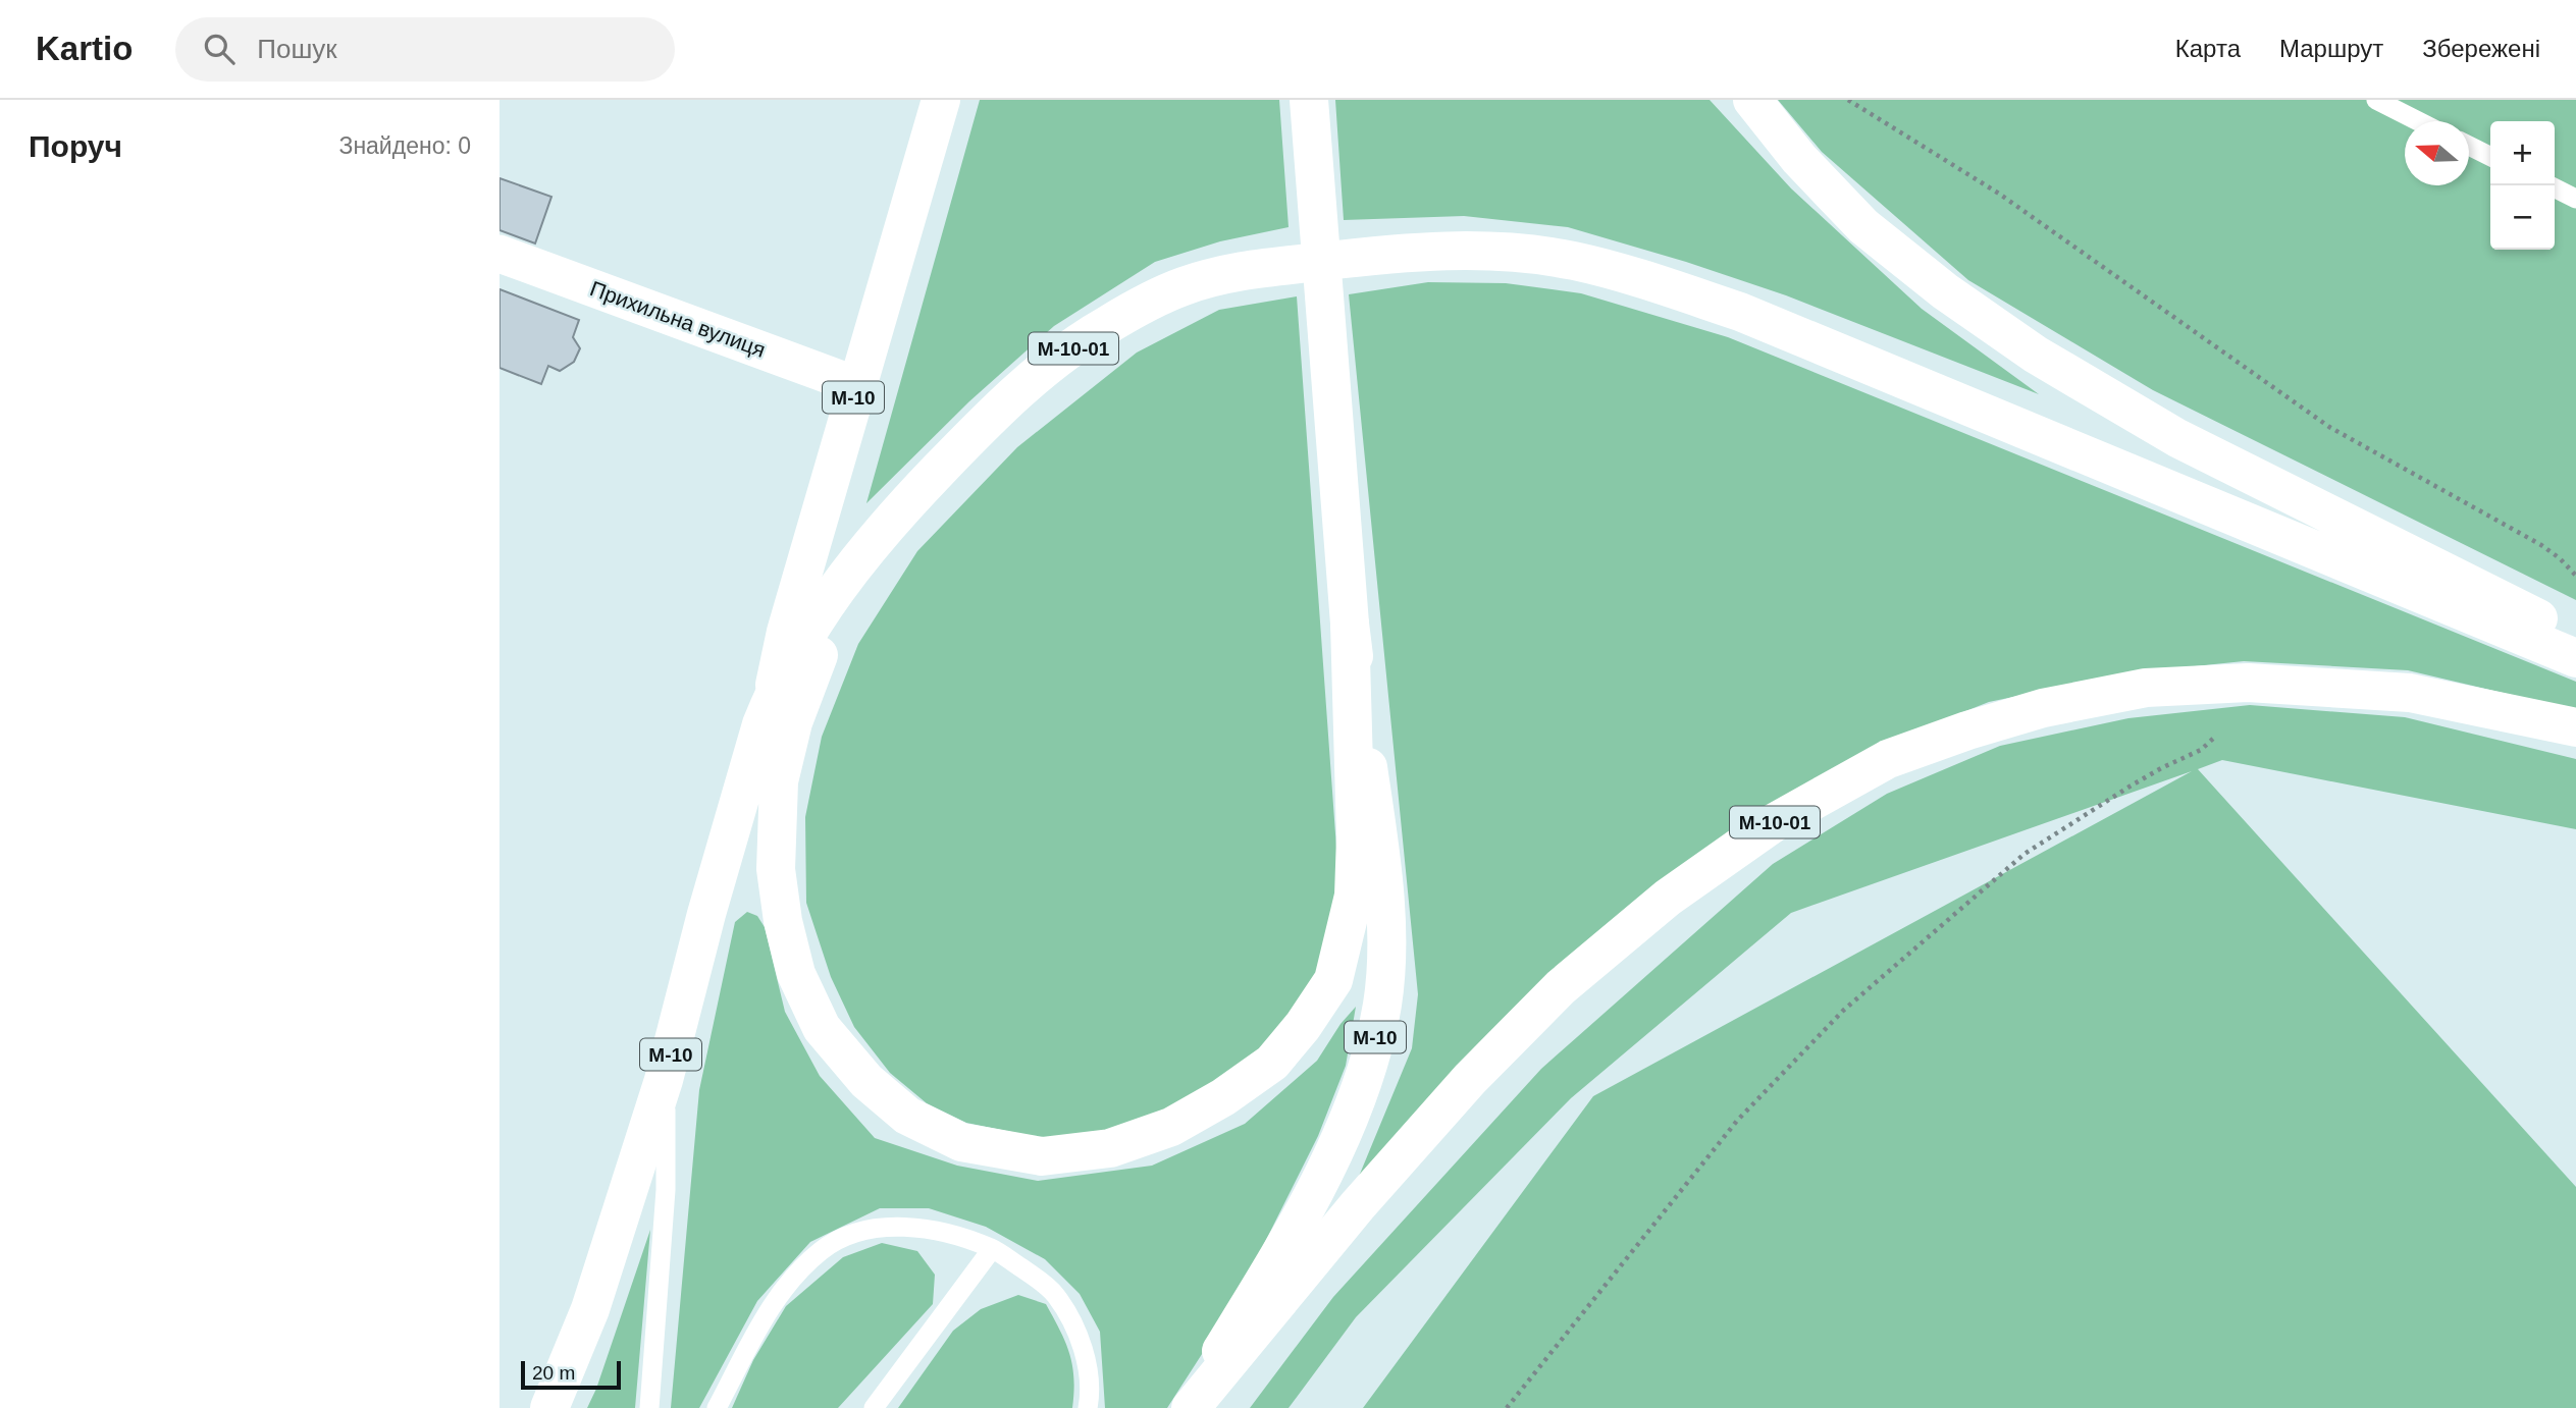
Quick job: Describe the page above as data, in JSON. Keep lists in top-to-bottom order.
{
  "streets": {
    "main road": ["М-10-01", "М-10"],
    "street": ["Прихильна вулиця"]
  },
  "crossings": [
    ["Прихильна вулиця", "М-10"],
    ["М-10-01", "М-10"]
  ],
  "scale_bar": "20 m",
  "north": "left",
  "page": {
    "header": "Kartio",
    "search": "Пошук",
    "nav": ["Карта", "Маршрут", "Збережені"],
    "heading": ["Поруч", "Знайдено: 0"],
    "map_buttons": ["+", "−"],
    "scale": "20 m"
  }
}
